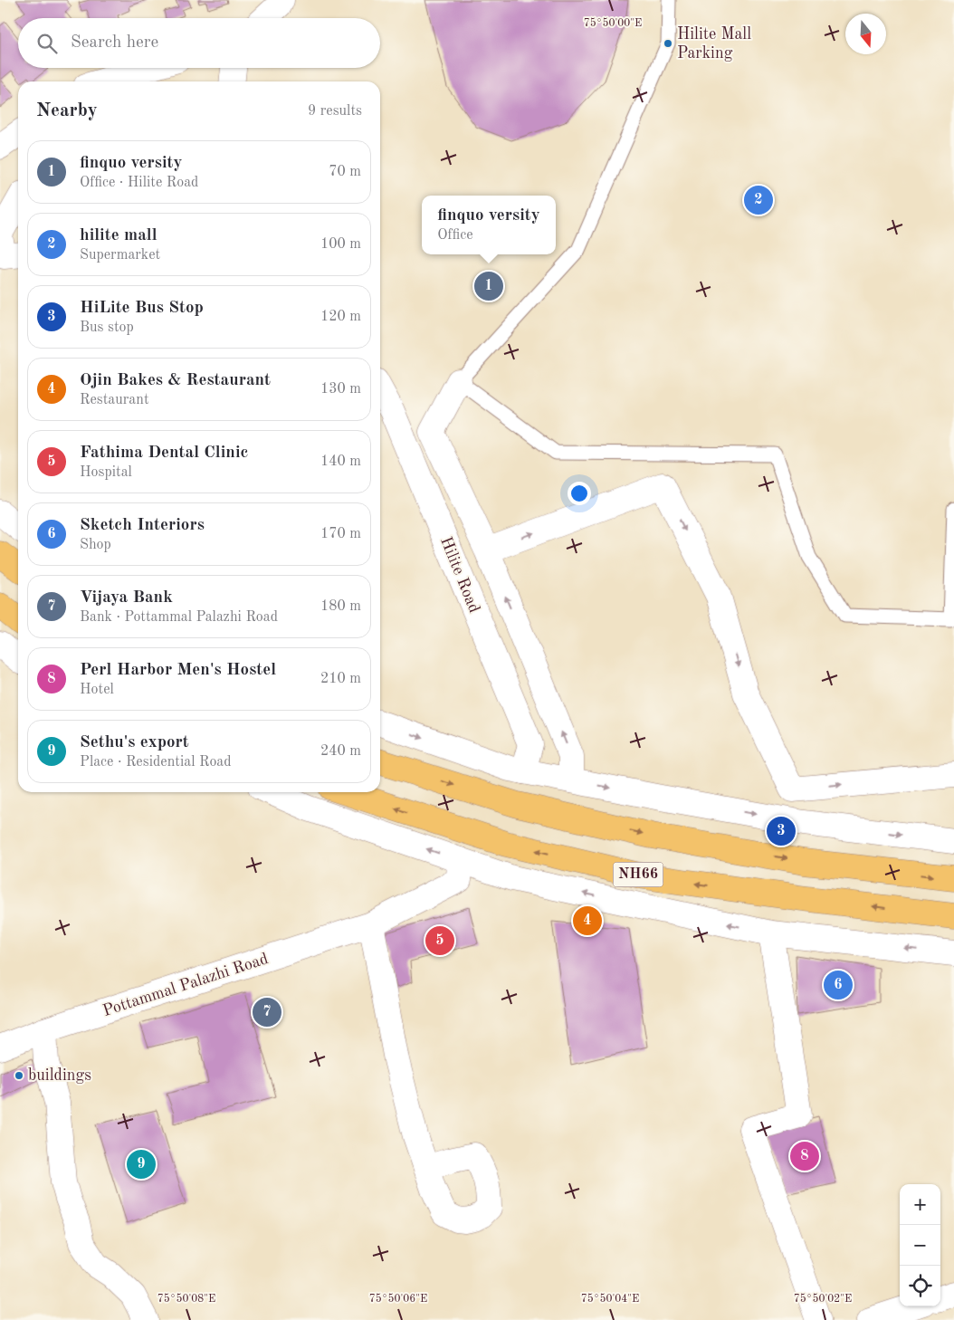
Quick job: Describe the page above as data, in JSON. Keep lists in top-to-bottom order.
{
  "streets": {
    "highway": ["NH66"],
    "street": ["Hilite Road", "Pottammal Palazhi Road"]
  },
  "places": ["Hilite Mall Parking", "buildings"],
  "north": "bottom",
  "page": {
    "search": "Search here",
    "heading": ["Nearby", "9 results"],
    "list": [
      {
        "mark": "1",
        "name": "finquo versity",
        "note": "Office · Hilite Road",
        "value": "70 m"
      },
      {
        "mark": "2",
        "name": "hilite mall",
        "note": "Supermarket",
        "value": "100 m"
      },
      {
        "mark": "3",
        "name": "HiLite Bus Stop",
        "note": "Bus stop",
        "value": "120 m"
      },
      {
        "mark": "4",
        "name": "Ojin Bakes & Restaurant",
        "note": "Restaurant",
        "value": "130 m"
      },
      {
        "mark": "5",
        "name": "Fathima Dental Clinic",
        "note": "Hospital",
        "value": "140 m"
      },
      {
        "mark": "6",
        "name": "Sketch Interiors",
        "note": "Shop",
        "value": "170 m"
      },
      {
        "mark": "7",
        "name": "Vijaya Bank",
        "note": "Bank · Pottammal Palazhi Road",
        "value": "180 m"
      },
      {
        "mark": "8",
        "name": "Perl Harbor Men's Hostel",
        "note": "Hotel",
        "value": "210 m"
      },
      {
        "mark": "9",
        "name": "Sethu's export",
        "note": "Place · Residential Road",
        "value": "240 m"
      }
    ],
    "pins": [
      "2",
      "1",
      "3",
      "4",
      "5",
      "6",
      "7",
      "8",
      "9"
    ],
    "popup": ["finquo versity", "Office"],
    "map_buttons": ["+", "−"]
  },
  "coordinates": [
    "75°50'00\"E",
    "75°50'08\"E",
    "75°50'06\"E",
    "75°50'04\"E",
    "75°50'02\"E"
  ]
}
